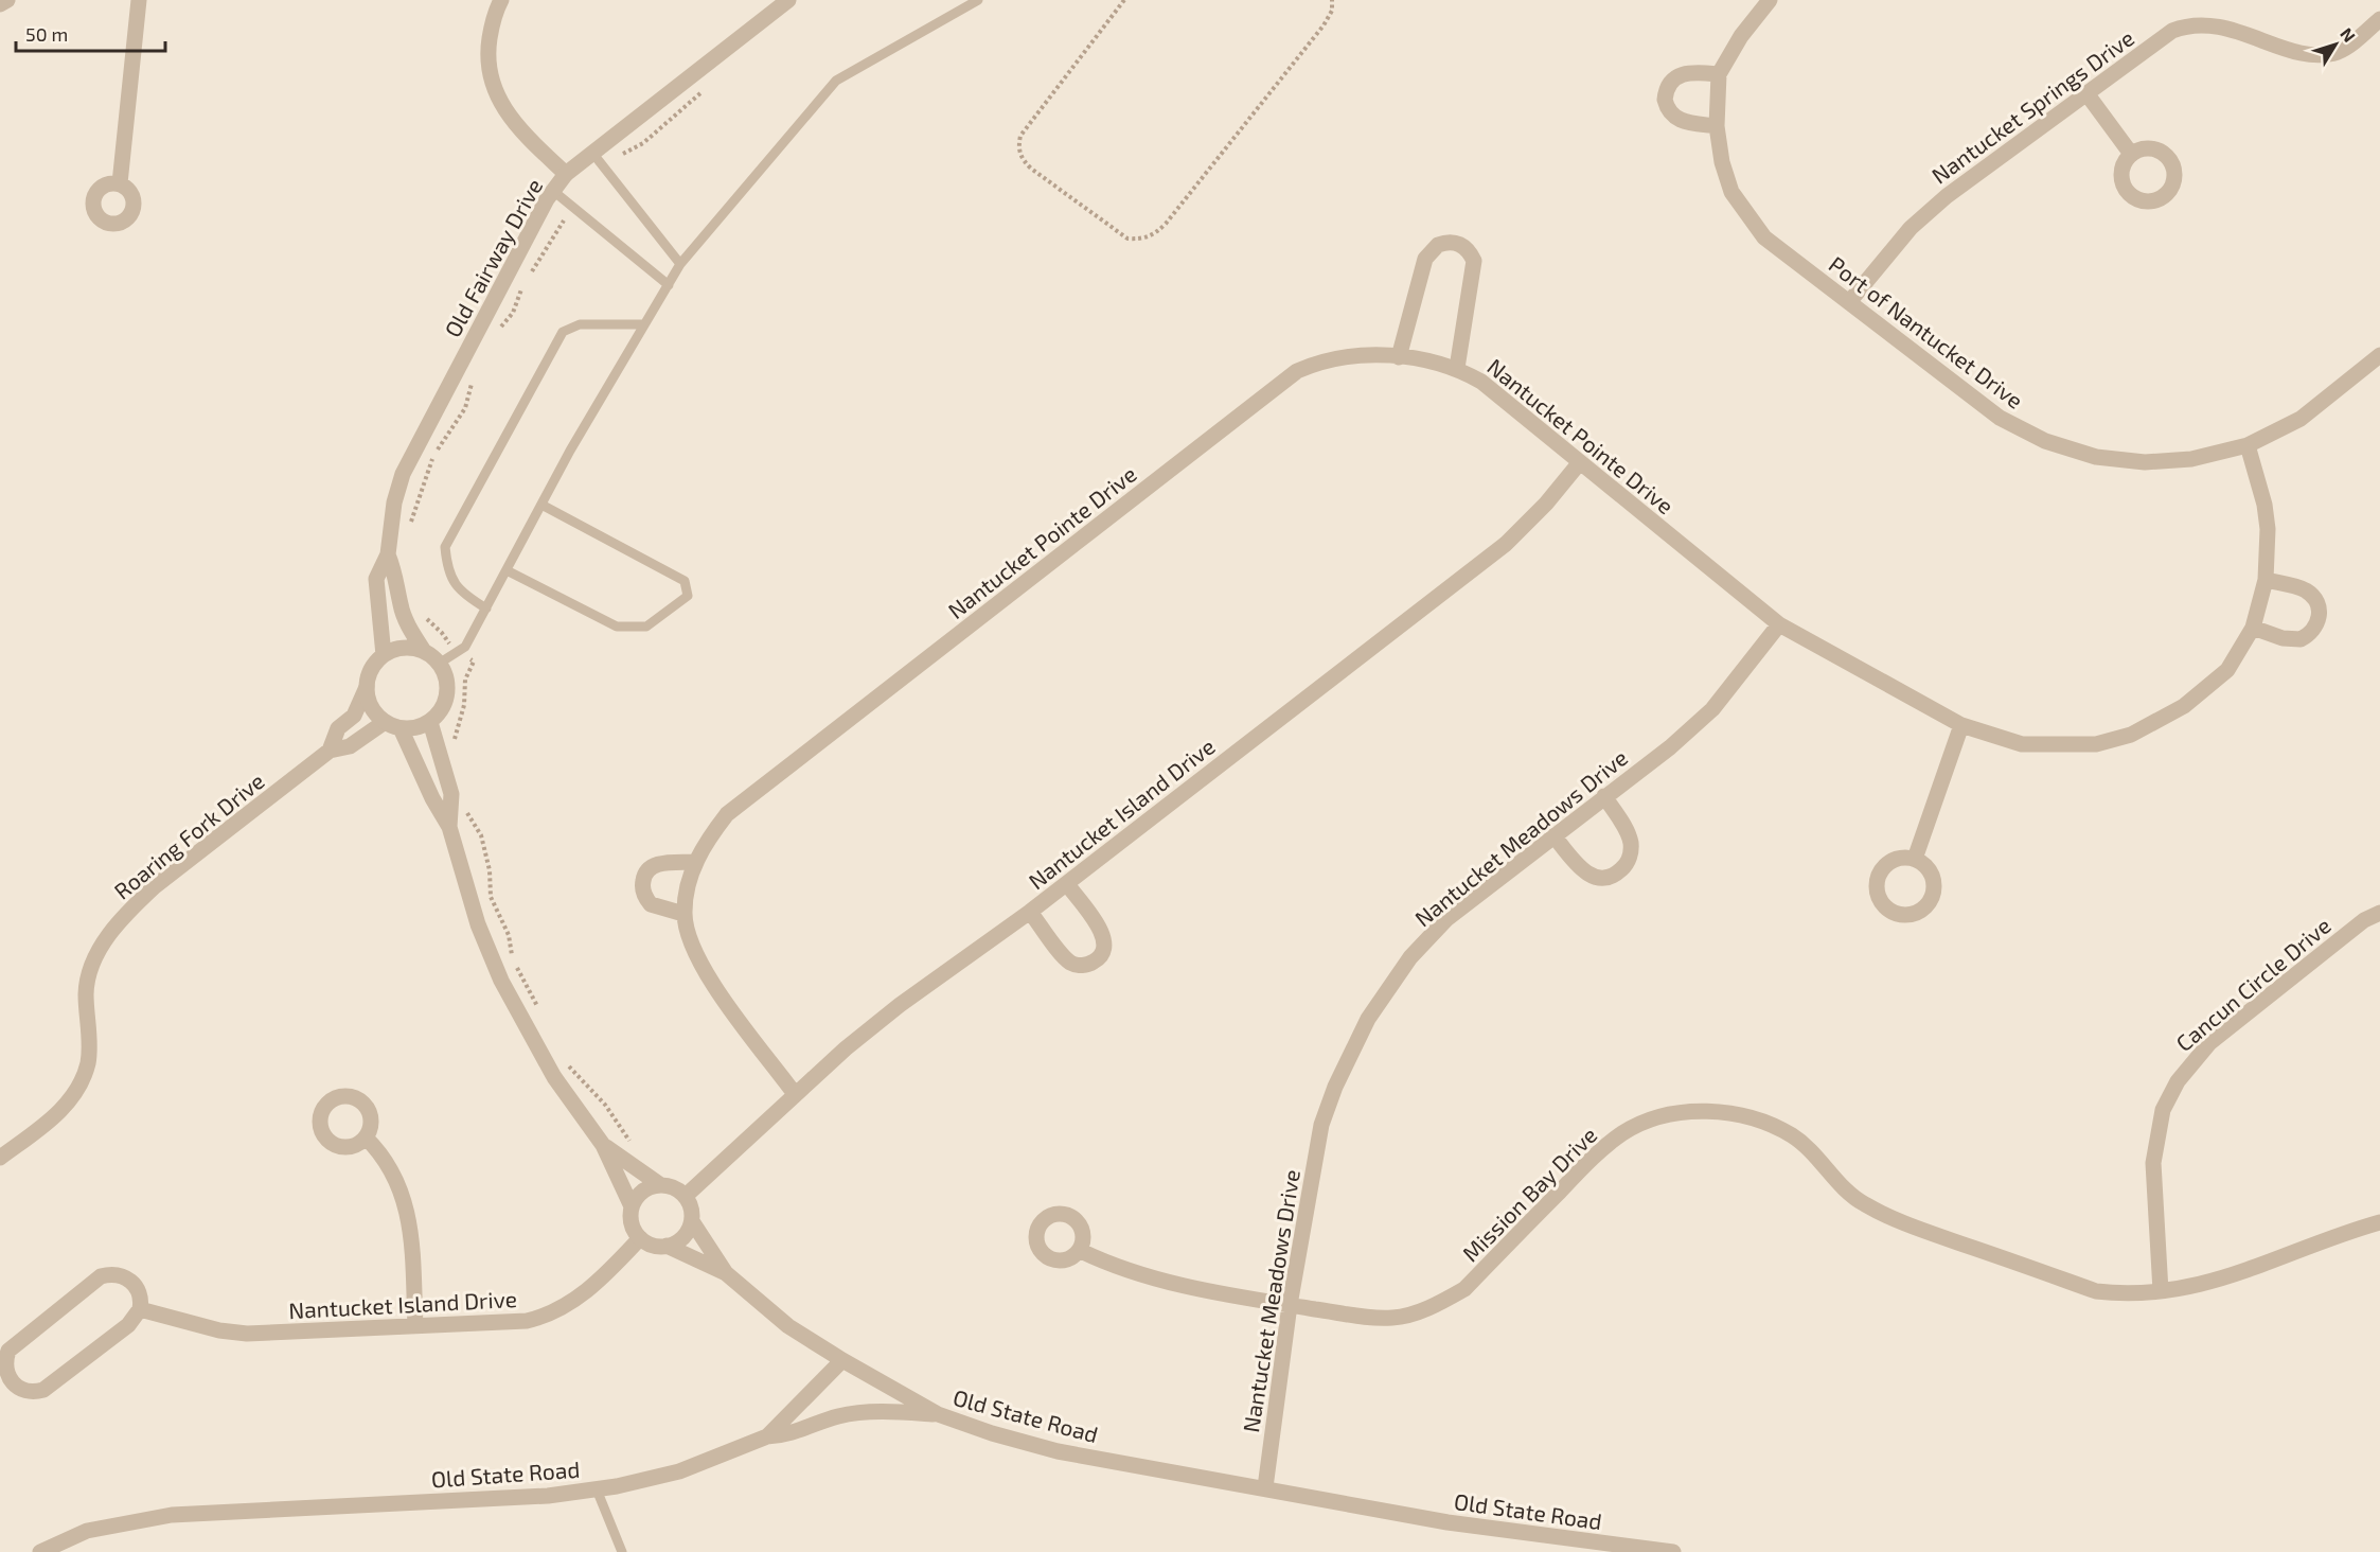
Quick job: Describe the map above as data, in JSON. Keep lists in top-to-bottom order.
{
  "streets": {
    "street": [
      "Nantucket Springs Drive",
      "Old Fairway Drive",
      "Port of Nantucket Drive",
      "Nantucket Pointe Drive",
      "Nantucket Island Drive",
      "Roaring Fork Drive",
      "Nantucket Meadows Drive",
      "Cancun Circle Drive",
      "Mission Bay Drive",
      "Old State Road"
    ]
  },
  "crossings": [
    ["Nantucket Springs Drive", "Port of Nantucket Drive"],
    ["Old Fairway Drive", "Roaring Fork Drive"],
    ["Port of Nantucket Drive", "Nantucket Pointe Drive"],
    ["Nantucket Pointe Drive", "Nantucket Island Drive"],
    ["Nantucket Pointe Drive", "Nantucket Meadows Drive"],
    ["Nantucket Meadows Drive", "Mission Bay Drive"],
    ["Nantucket Meadows Drive", "Old State Road"],
    ["Cancun Circle Drive", "Mission Bay Drive"]
  ],
  "scale_bar": "50 m",
  "north": "top right"
}
